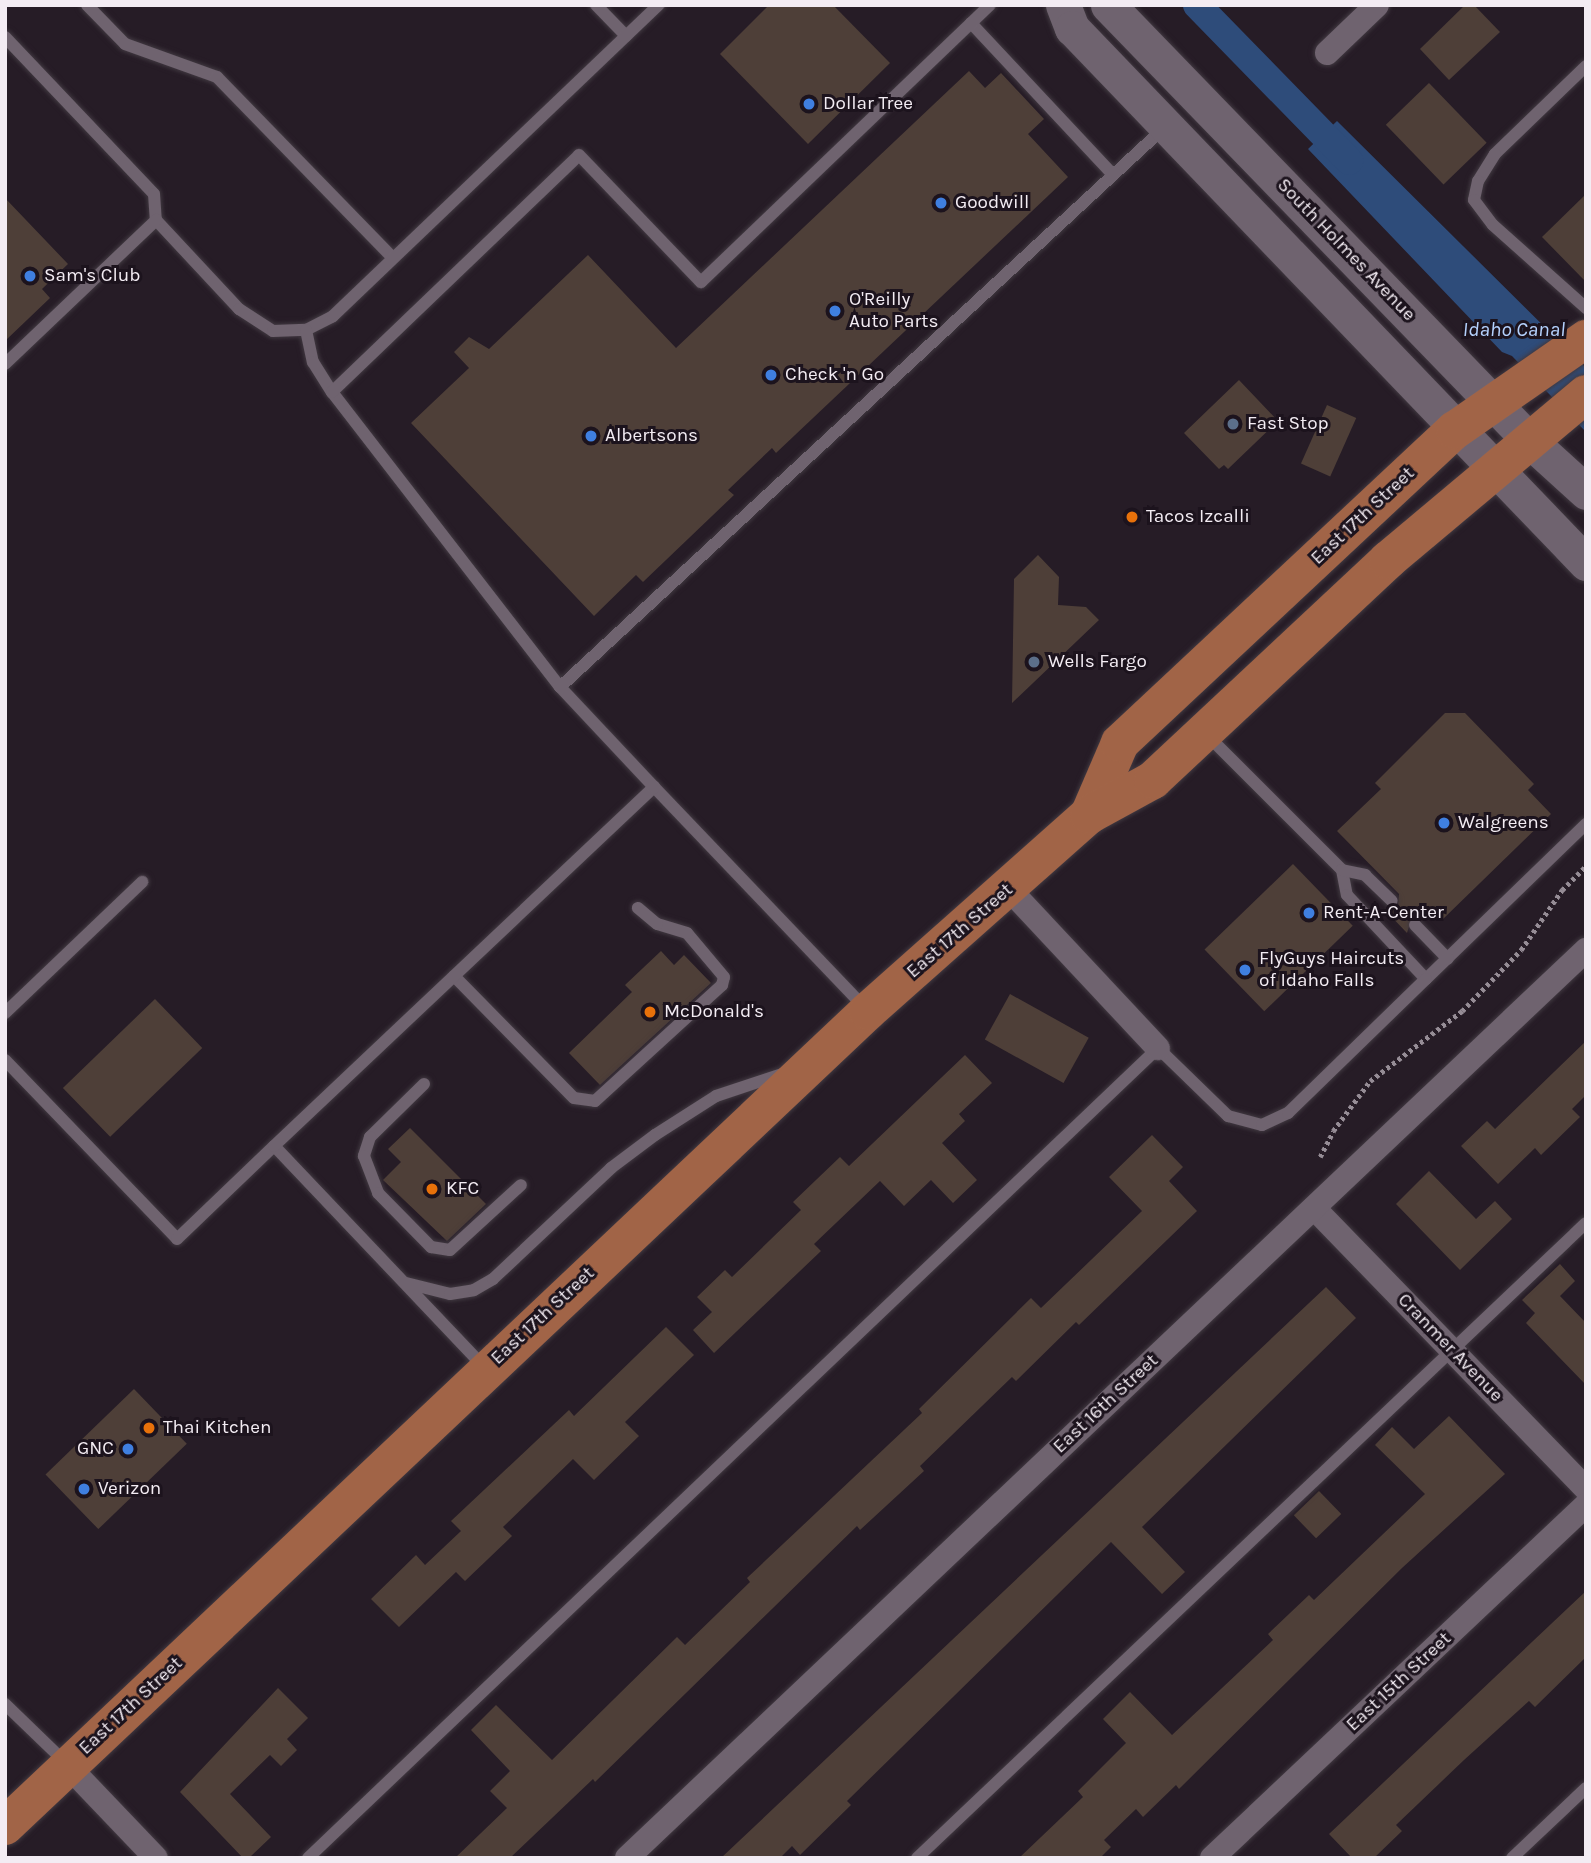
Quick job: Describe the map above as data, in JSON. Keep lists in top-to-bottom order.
{
  "streets": {
    "main road": ["South Holmes Avenue", "East 17th Street"],
    "street": ["Cranmer Avenue", "East 16th Street", "East 15th Street"]
  },
  "crossings": [
    ["South Holmes Avenue", "East 17th Street"],
    ["Cranmer Avenue", "East 16th Street"]
  ],
  "water": ["Idaho Canal"],
  "places": [
    "Dollar Tree",
    "Goodwill",
    "Sam's Club",
    "O'Reilly Auto Parts",
    "Check 'n Go",
    "Fast Stop",
    "Albertsons",
    "Tacos Izcalli",
    "Wells Fargo",
    "Walgreens",
    "Rent-A-Center",
    "FlyGuys Haircuts of Idaho Falls",
    "McDonald's",
    "KFC",
    "Thai Kitchen",
    "GNC",
    "Verizon"
  ]
}
